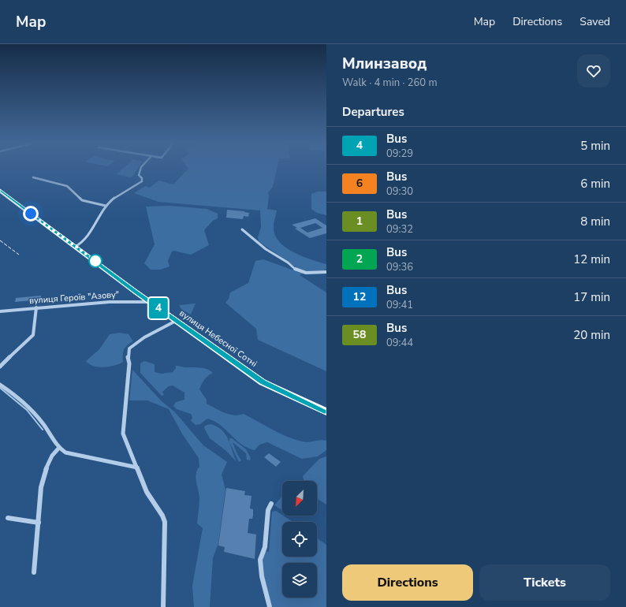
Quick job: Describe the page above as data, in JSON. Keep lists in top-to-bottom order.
{
  "streets": {
    "main road": ["вулиця Небесної Сотні"],
    "street": ["вулиця Героїв \"Азову\""]
  },
  "crossings": [
    ["вулиця Героїв \"Азову\"", "вулиця Небесної Сотні"]
  ],
  "lines": ["bus line 4"],
  "north": "bottom left",
  "page": {
    "header": "Map",
    "nav": ["Map", "Directions", "Saved"],
    "on_map": "4",
    "heading": [
      ["Млинзавод", "Walk · 4 min · 260 m"],
      "Departures"
    ],
    "list": [
      {
        "mark": "4",
        "name": "Bus",
        "note": "09:29",
        "value": "5 min"
      },
      {
        "mark": "6",
        "name": "Bus",
        "note": "09:30",
        "value": "6 min"
      },
      {
        "mark": "1",
        "name": "Bus",
        "note": "09:32",
        "value": "8 min"
      },
      {
        "mark": "2",
        "name": "Bus",
        "note": "09:36",
        "value": "12 min"
      },
      {
        "mark": "12",
        "name": "Bus",
        "note": "09:41",
        "value": "17 min"
      },
      {
        "mark": "58",
        "name": "Bus",
        "note": "09:44",
        "value": "20 min"
      }
    ],
    "buttons": ["Directions", "Tickets"]
  }
}
